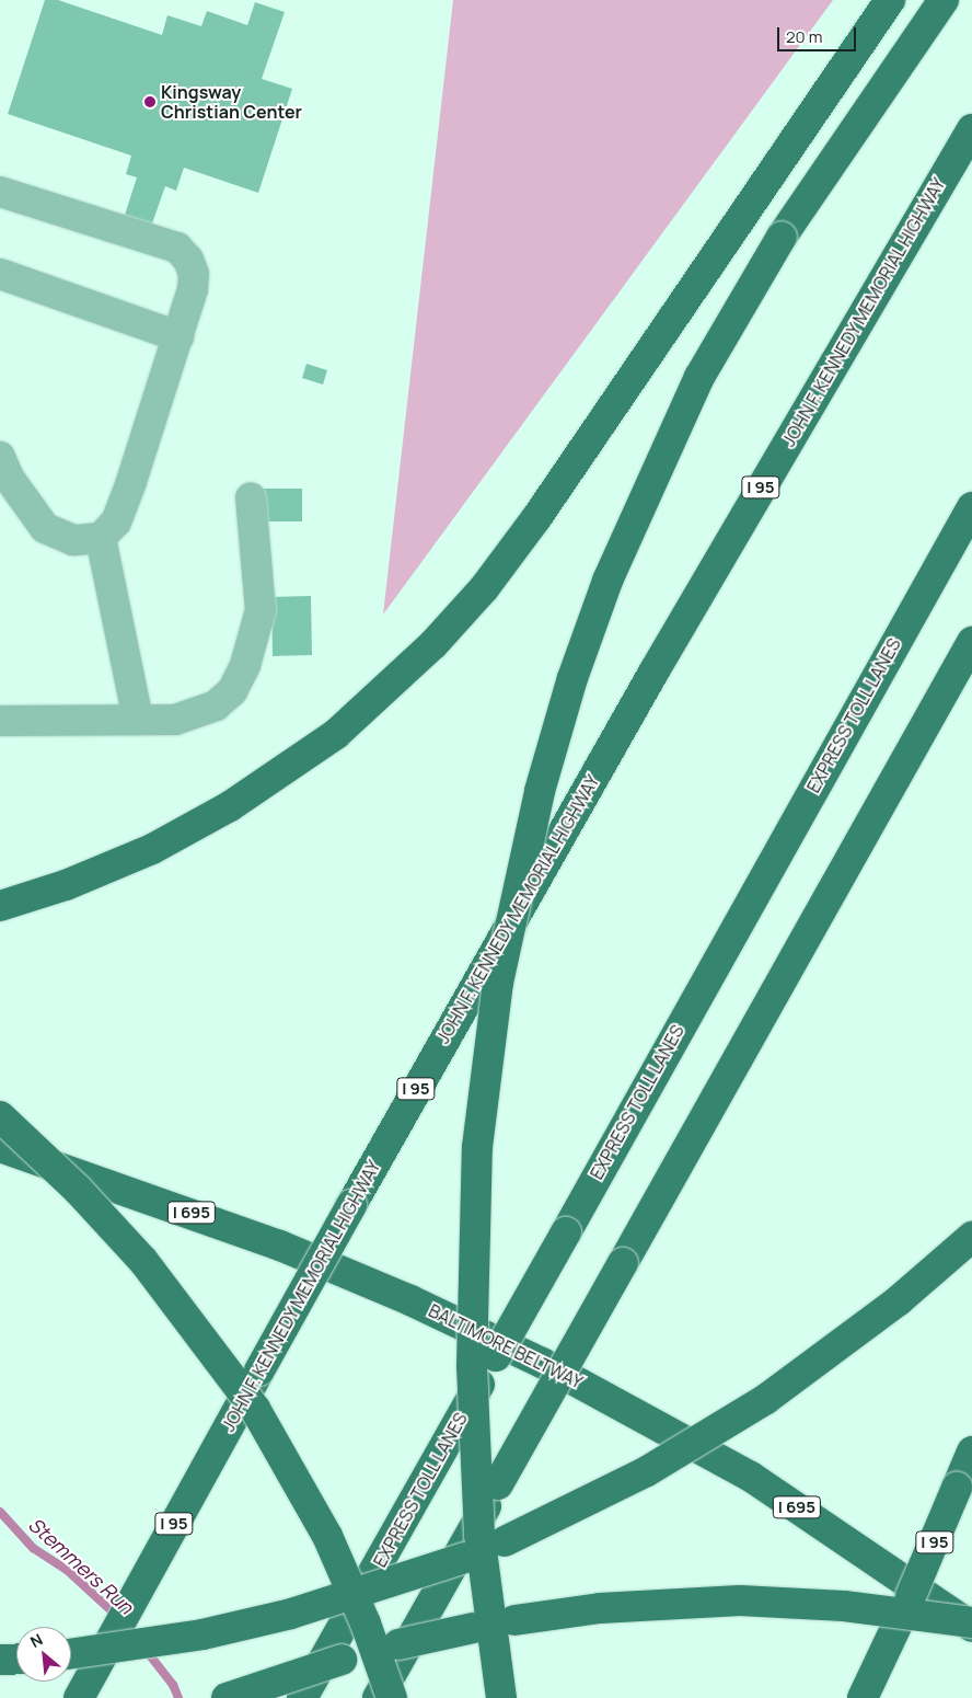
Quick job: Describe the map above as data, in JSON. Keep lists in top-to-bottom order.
{
  "streets": {
    "highway": [
      "JOHN F. KENNEDY MEMORIAL HIGHWAY",
      "I 95",
      "EXPRESS TOLL LANES",
      "I 695",
      "BALTIMORE BELTWAY"
    ]
  },
  "water": ["Stemmers Run"],
  "places": ["Kingsway Christian Center"],
  "scale_bar": "20 m",
  "north": "top left"
}
